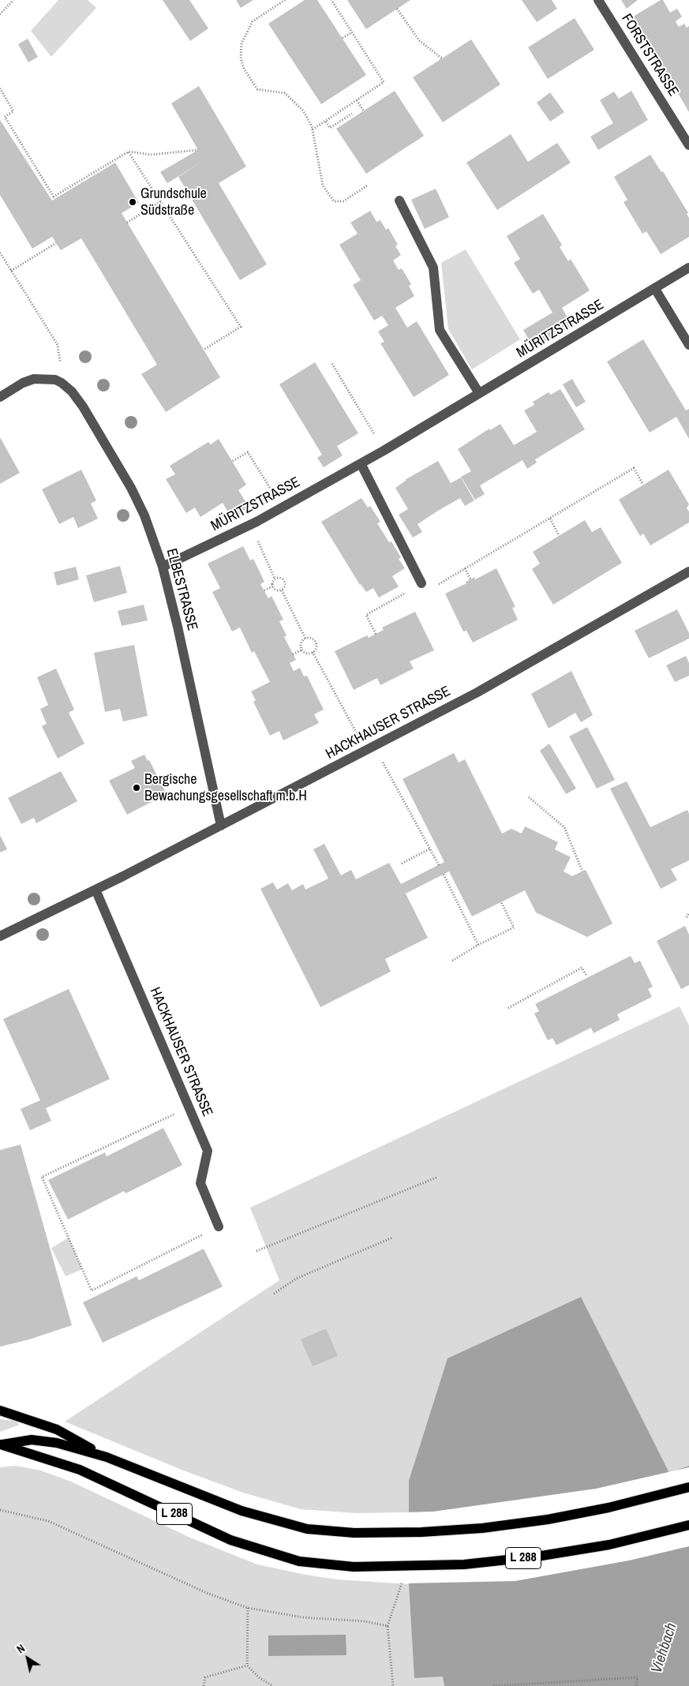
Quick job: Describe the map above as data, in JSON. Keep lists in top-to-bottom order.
{
  "streets": {
    "main road": ["L 288"],
    "street": [
      "FORSTSTRASSE",
      "MÜRITZSTRASSE",
      "ELBESTRASSE",
      "HACKHAUSER STRASSE"
    ]
  },
  "crossings": [
    ["MÜRITZSTRASSE", "ELBESTRASSE"],
    ["ELBESTRASSE", "HACKHAUSER STRASSE"]
  ],
  "water": ["Viehbach"],
  "places": ["Grundschule Südstraße", "Bergische Bewachungsgesellschaft m.b.H"],
  "north": "top left"
}
